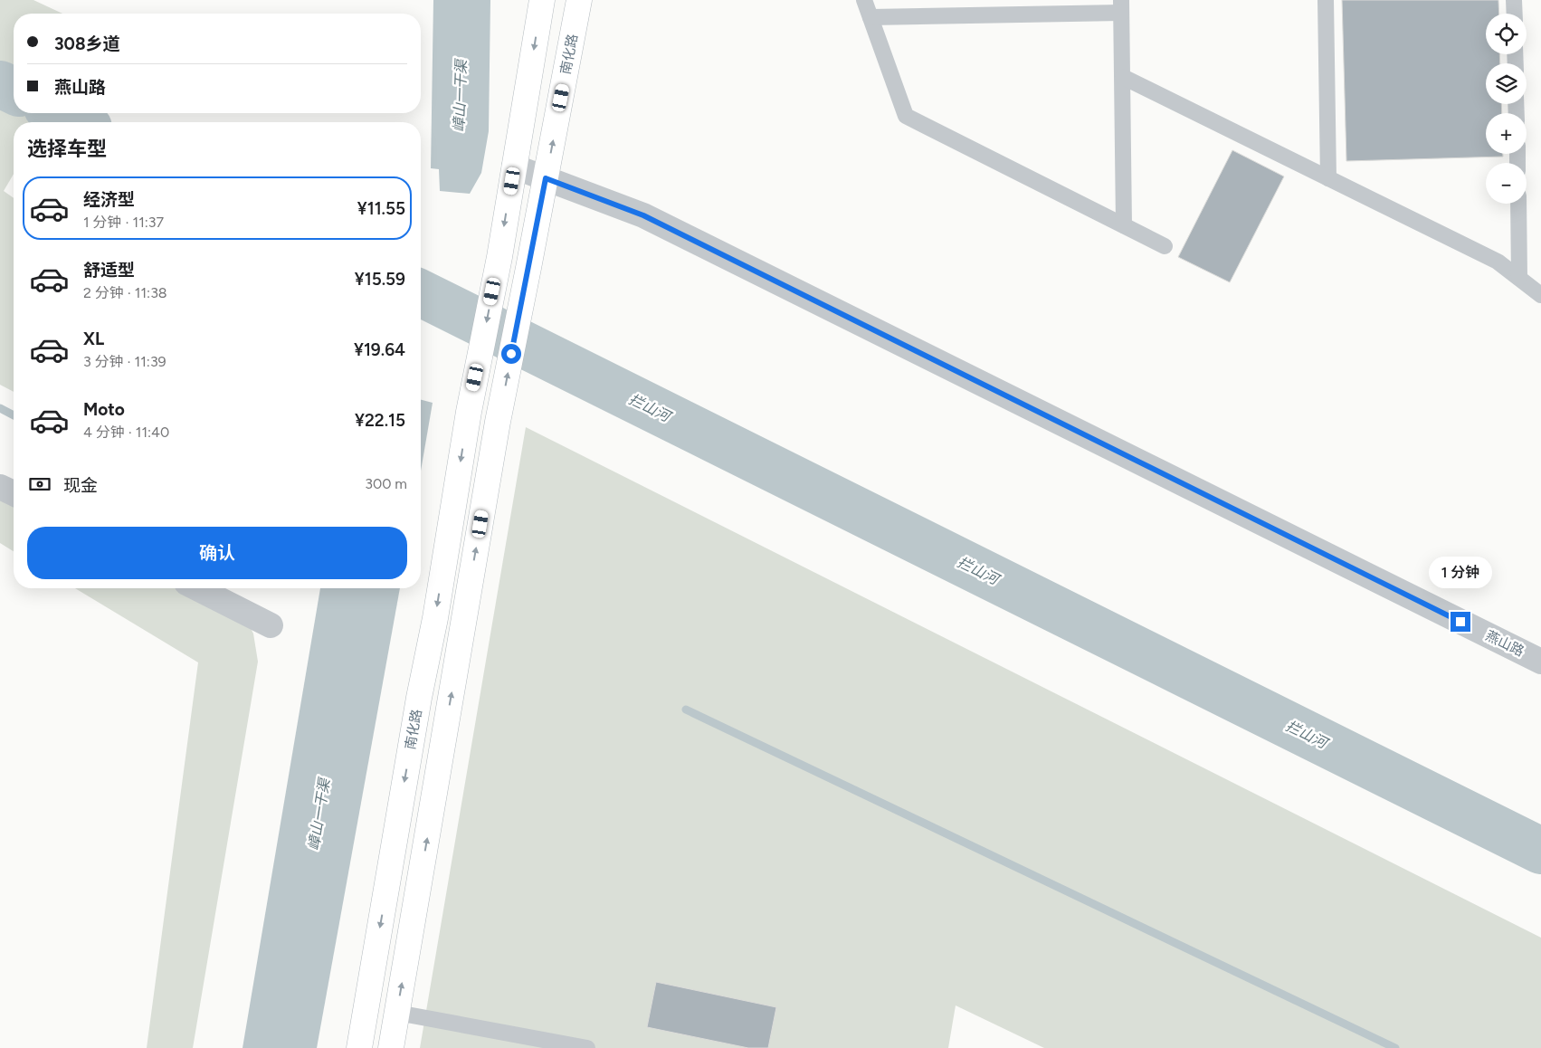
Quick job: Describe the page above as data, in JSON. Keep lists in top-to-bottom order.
{
  "streets": {
    "main road": ["南化路"],
    "street": ["燕山路"]
  },
  "crossings": [
    ["南化路", "燕山路"]
  ],
  "water": ["嶂山一干渠", "拦山河"],
  "page": {
    "map_buttons": ["+", "−"],
    "banner": ["308乡道", "燕山路"],
    "heading": "选择车型",
    "list": [
      {
        "name": "经济型",
        "note": "1 分钟 · 11:37",
        "value": "¥11.55"
      },
      {
        "name": "舒适型",
        "note": "2 分钟 · 11:38",
        "value": "¥15.59"
      },
      {
        "name": "XL",
        "note": "3 分钟 · 11:39",
        "value": "¥19.64"
      },
      {
        "name": "Moto",
        "note": "4 分钟 · 11:40",
        "value": "¥22.15"
      }
    ],
    "pay": ["现金", "300 m"],
    "buttons": "确认",
    "bubble": "1 分钟"
  }
}
